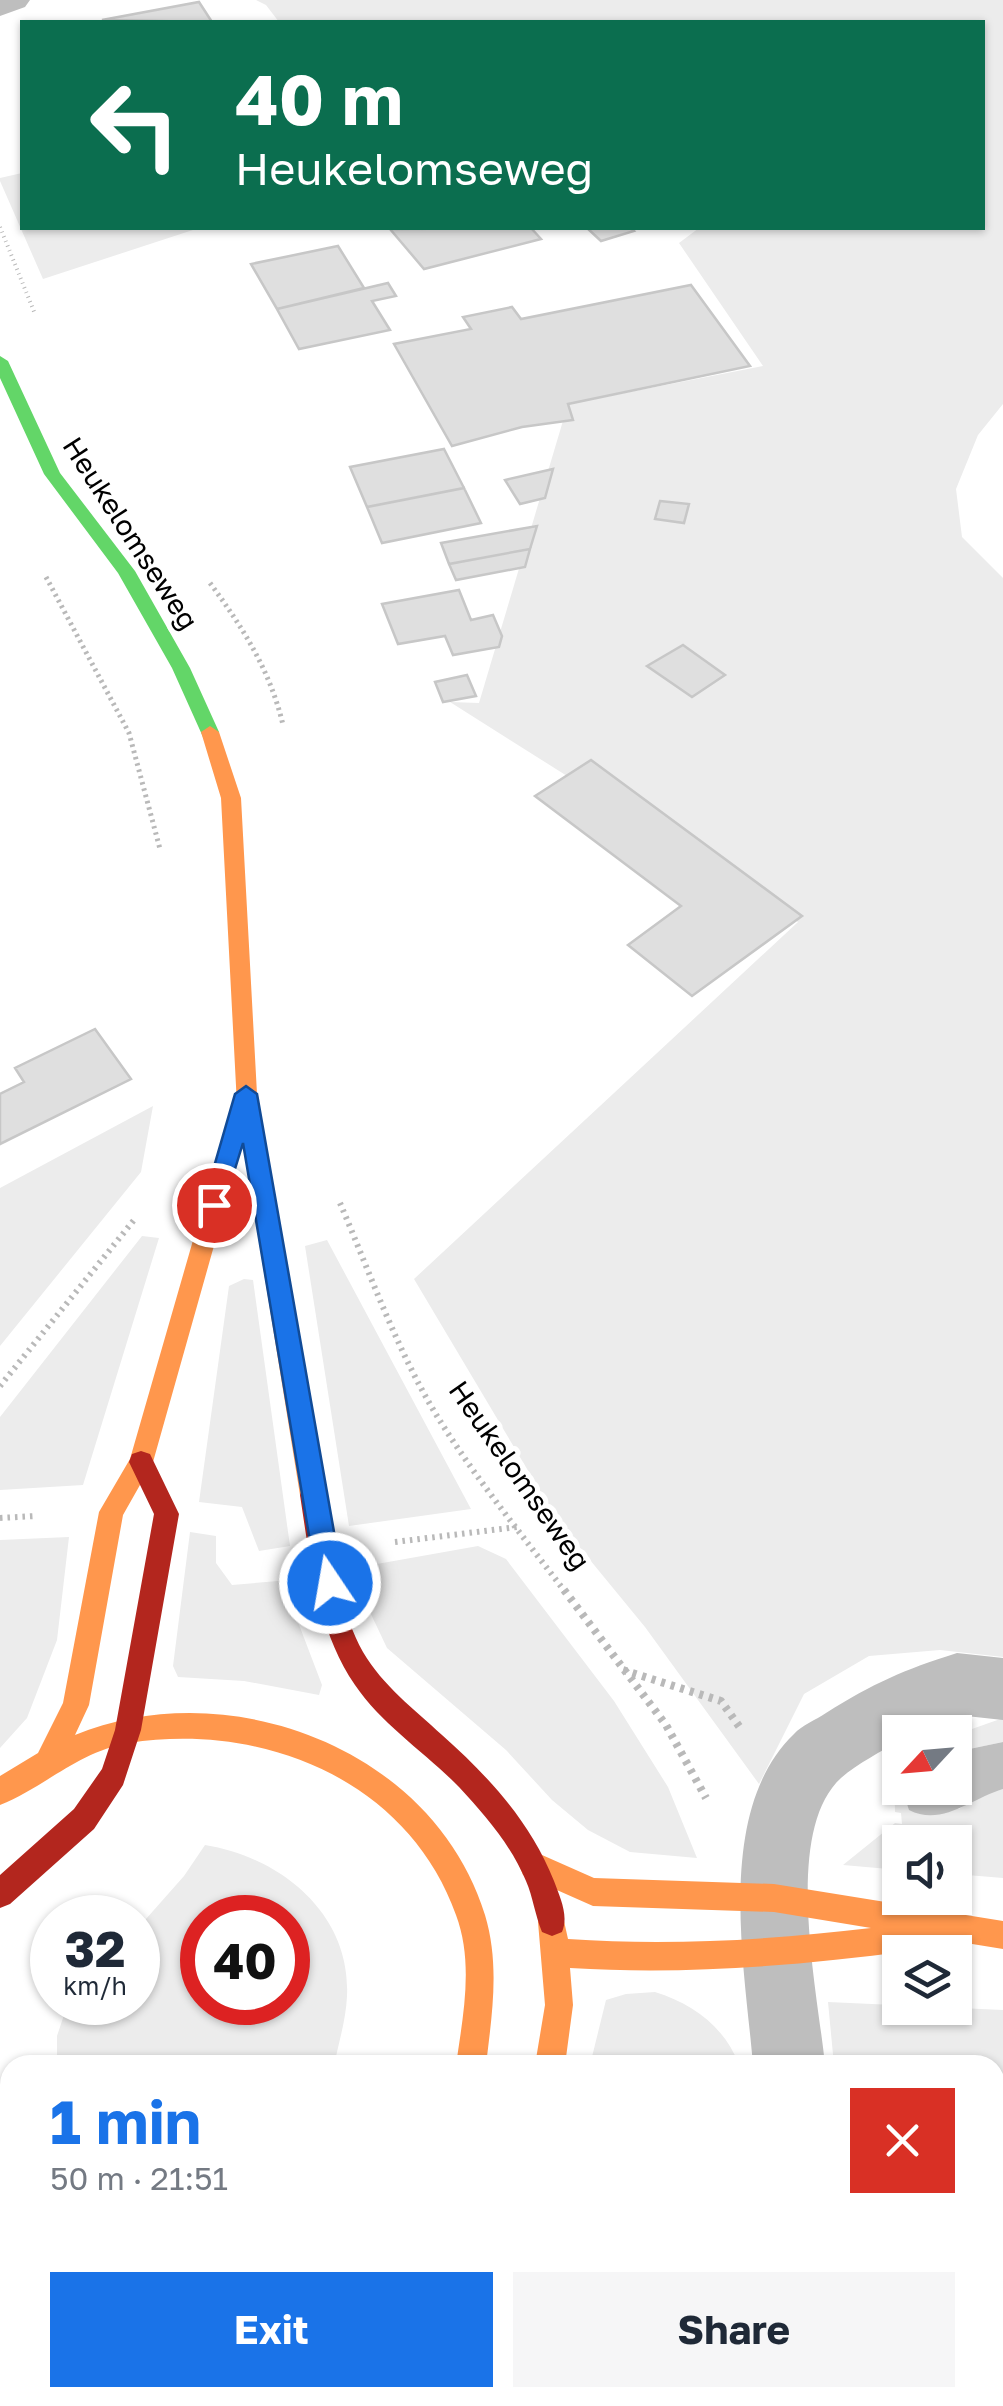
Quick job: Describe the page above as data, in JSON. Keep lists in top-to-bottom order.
{
  "streets": {
    "main road": ["Heukelomseweg"]
  },
  "north": "bottom left",
  "page": {
    "turn": ["40 m", "Heukelomseweg"],
    "speed": "32 km/h",
    "limit": "40",
    "heading": ["1 min", "50 m · 21:51"],
    "buttons": ["Exit", "Share"]
  }
}
